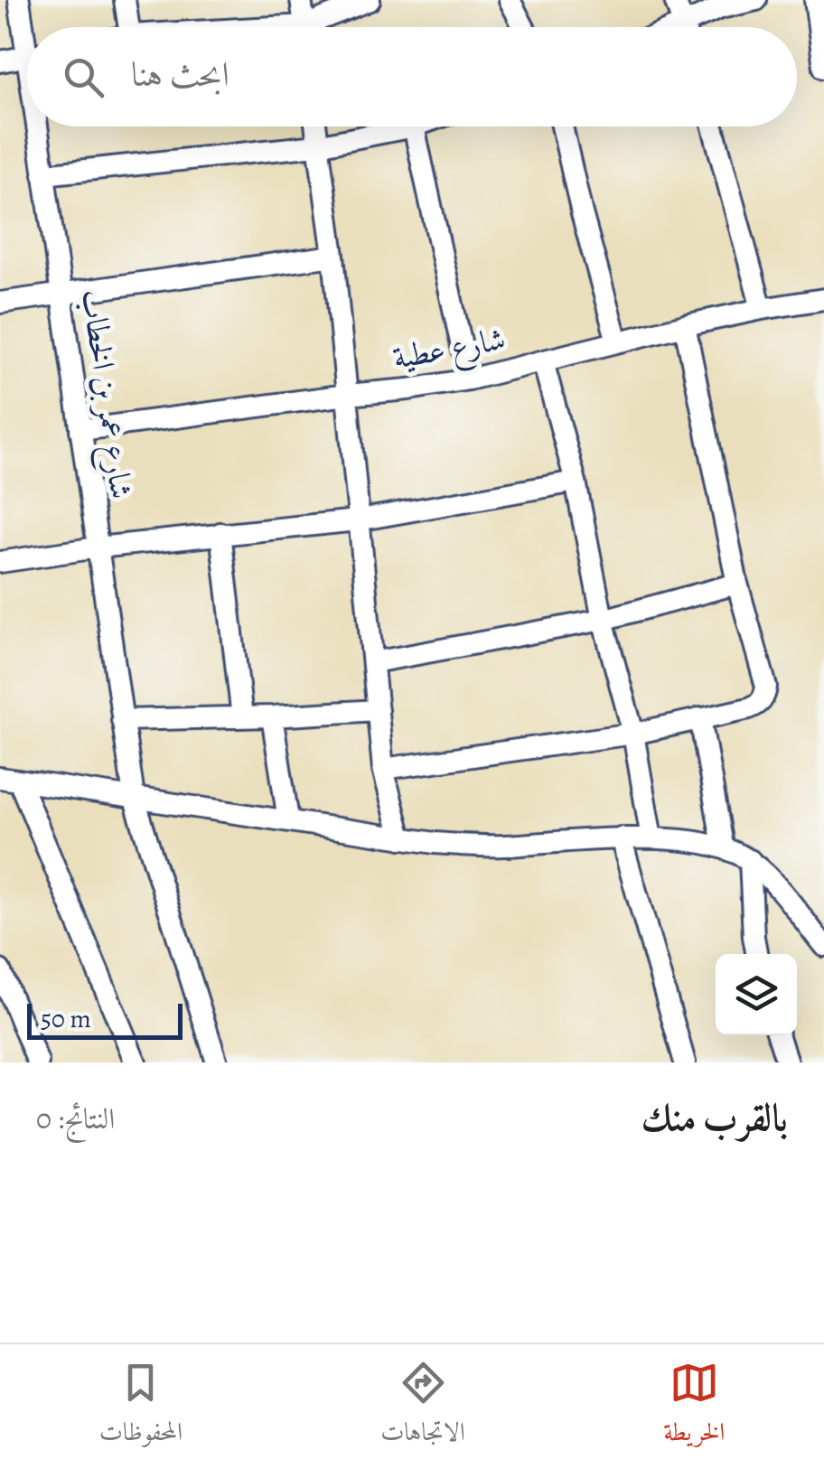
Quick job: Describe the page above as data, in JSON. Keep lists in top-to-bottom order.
{
  "streets": {
    "street": ["شارع عطية", "شارع عمر بن الخطاب"]
  },
  "crossings": [
    ["شارع عطية", "شارع عمر بن الخطاب"]
  ],
  "scale_bar": "50 m",
  "page": {
    "search": "ابحث هنا",
    "scale": "50 m",
    "heading": ["بالقرب منك", "النتائج: 0"],
    "nav": ["الخريطة", "الاتجاهات", "المحفوظات"]
  }
}
